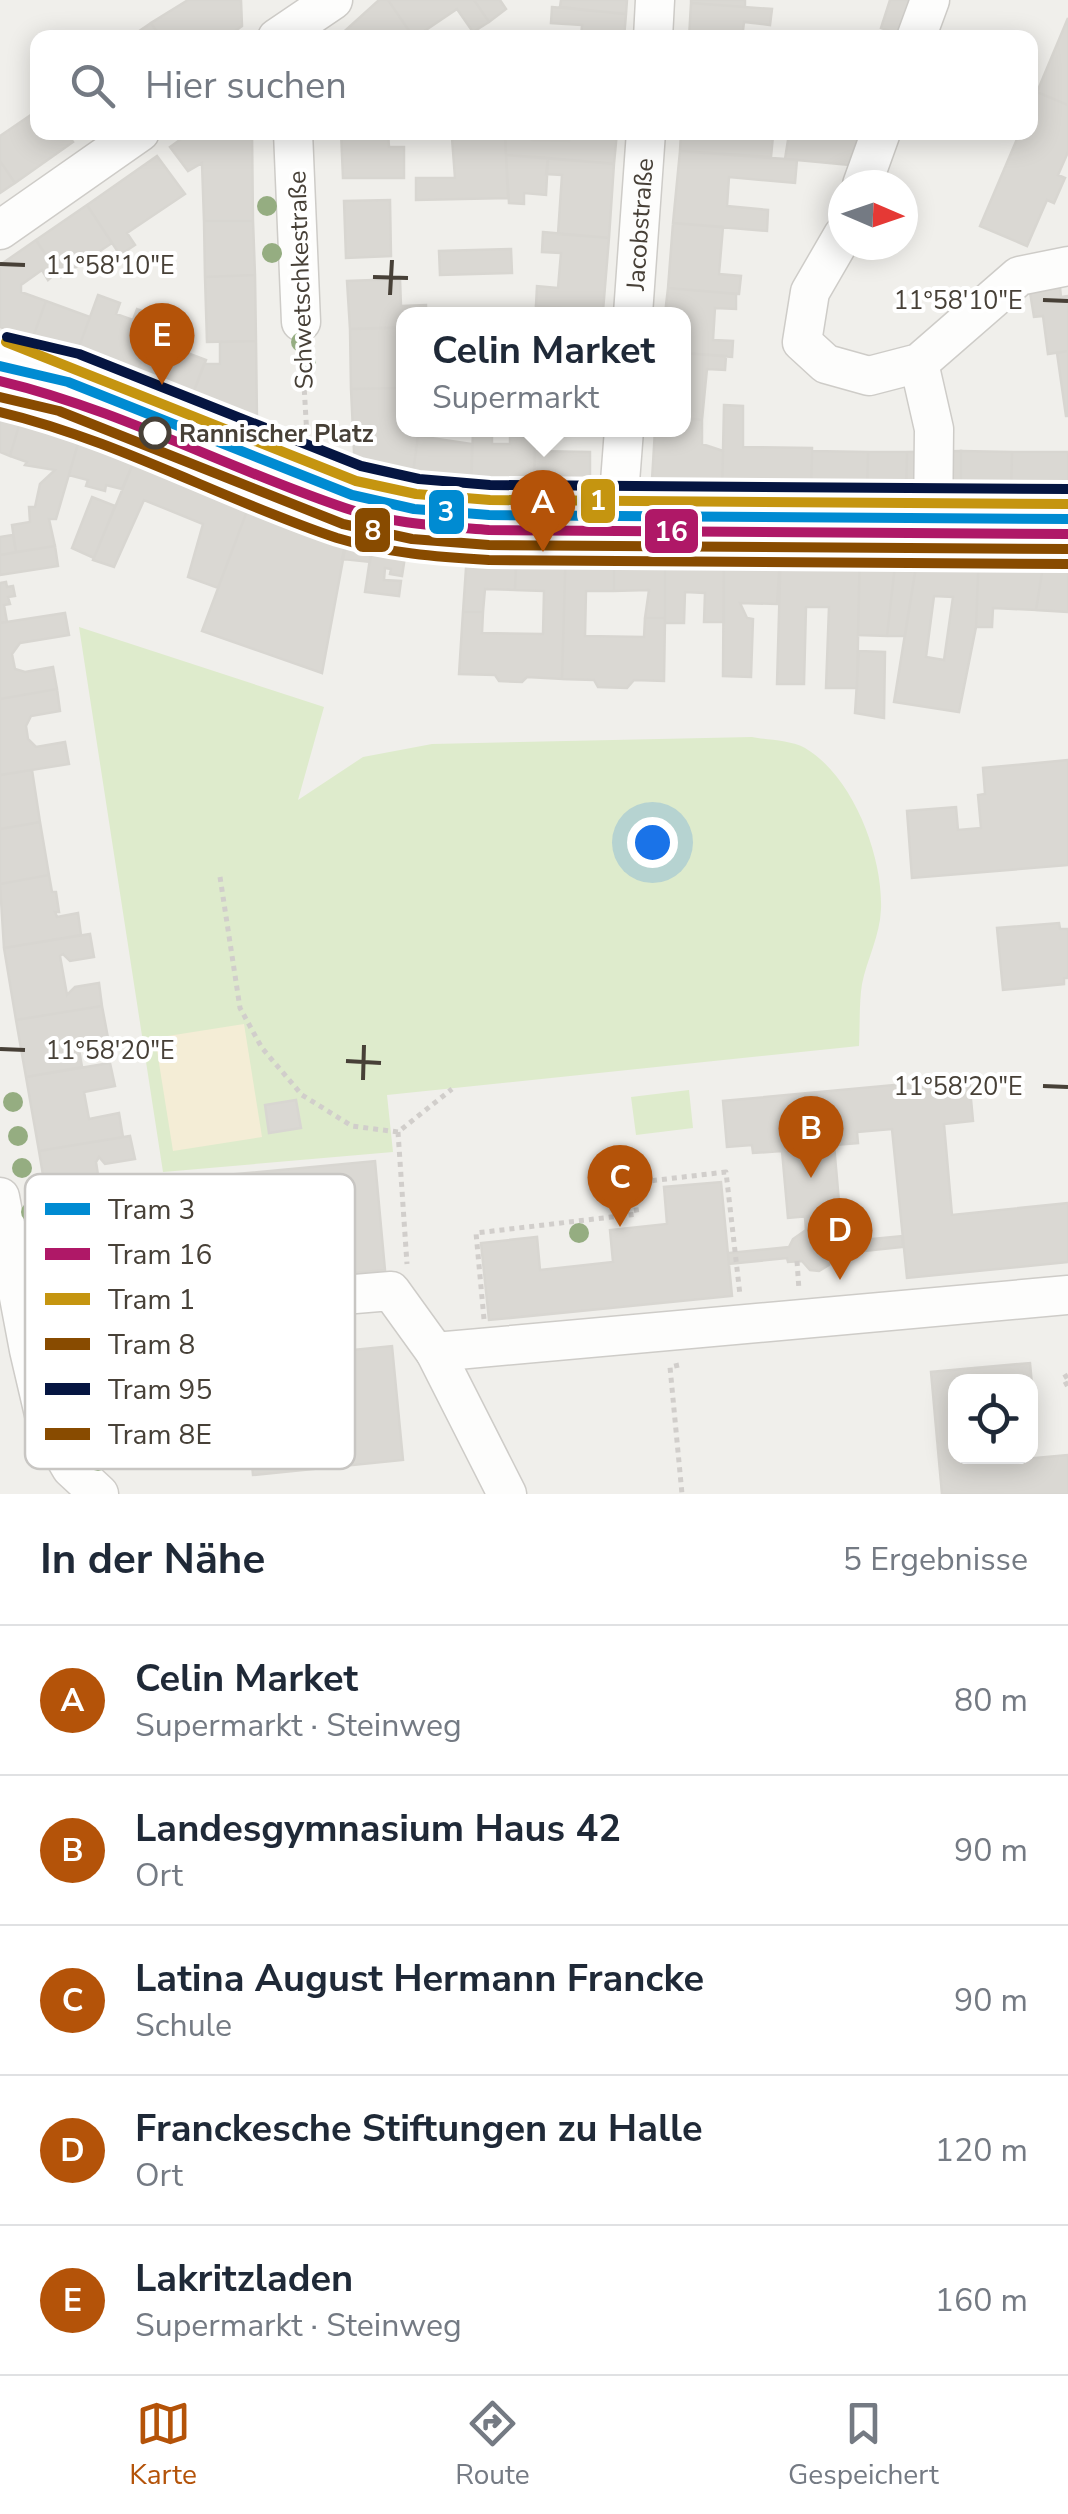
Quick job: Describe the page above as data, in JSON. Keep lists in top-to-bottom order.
{
  "streets": {
    "street": ["Jacobstraße", "Schwetschkestraße"]
  },
  "places": ["Rannischer Platz"],
  "lines": [
    "tram line 95",
    "tram line 1",
    "tram line 3",
    "tram line 16",
    "tram line 8",
    "tram line 8E"
  ],
  "legend": [
    "Tram 3",
    "Tram 16",
    "Tram 1",
    "Tram 8",
    "Tram 95",
    "Tram 8E"
  ],
  "north": "right",
  "page": {
    "search": "Hier suchen",
    "pins": [
      "E",
      "A",
      "B",
      "C",
      "D"
    ],
    "popup": ["Celin Market", "Supermarkt"],
    "heading": ["In der Nähe", "5 Ergebnisse"],
    "list": [
      {
        "mark": "A",
        "name": "Celin Market",
        "note": "Supermarkt · Steinweg",
        "value": "80 m"
      },
      {
        "mark": "B",
        "name": "Landesgymnasium Haus 42",
        "note": "Ort",
        "value": "90 m"
      },
      {
        "mark": "C",
        "name": "Latina August Hermann Francke",
        "note": "Schule",
        "value": "90 m"
      },
      {
        "mark": "D",
        "name": "Franckesche Stiftungen zu Halle",
        "note": "Ort",
        "value": "120 m"
      },
      {
        "mark": "E",
        "name": "Lakritzladen",
        "note": "Supermarkt · Steinweg",
        "value": "160 m"
      }
    ],
    "nav": ["Karte", "Route", "Gespeichert"]
  },
  "coordinates": ["11°58'10\"E", "11°58'20\"E"]
}
